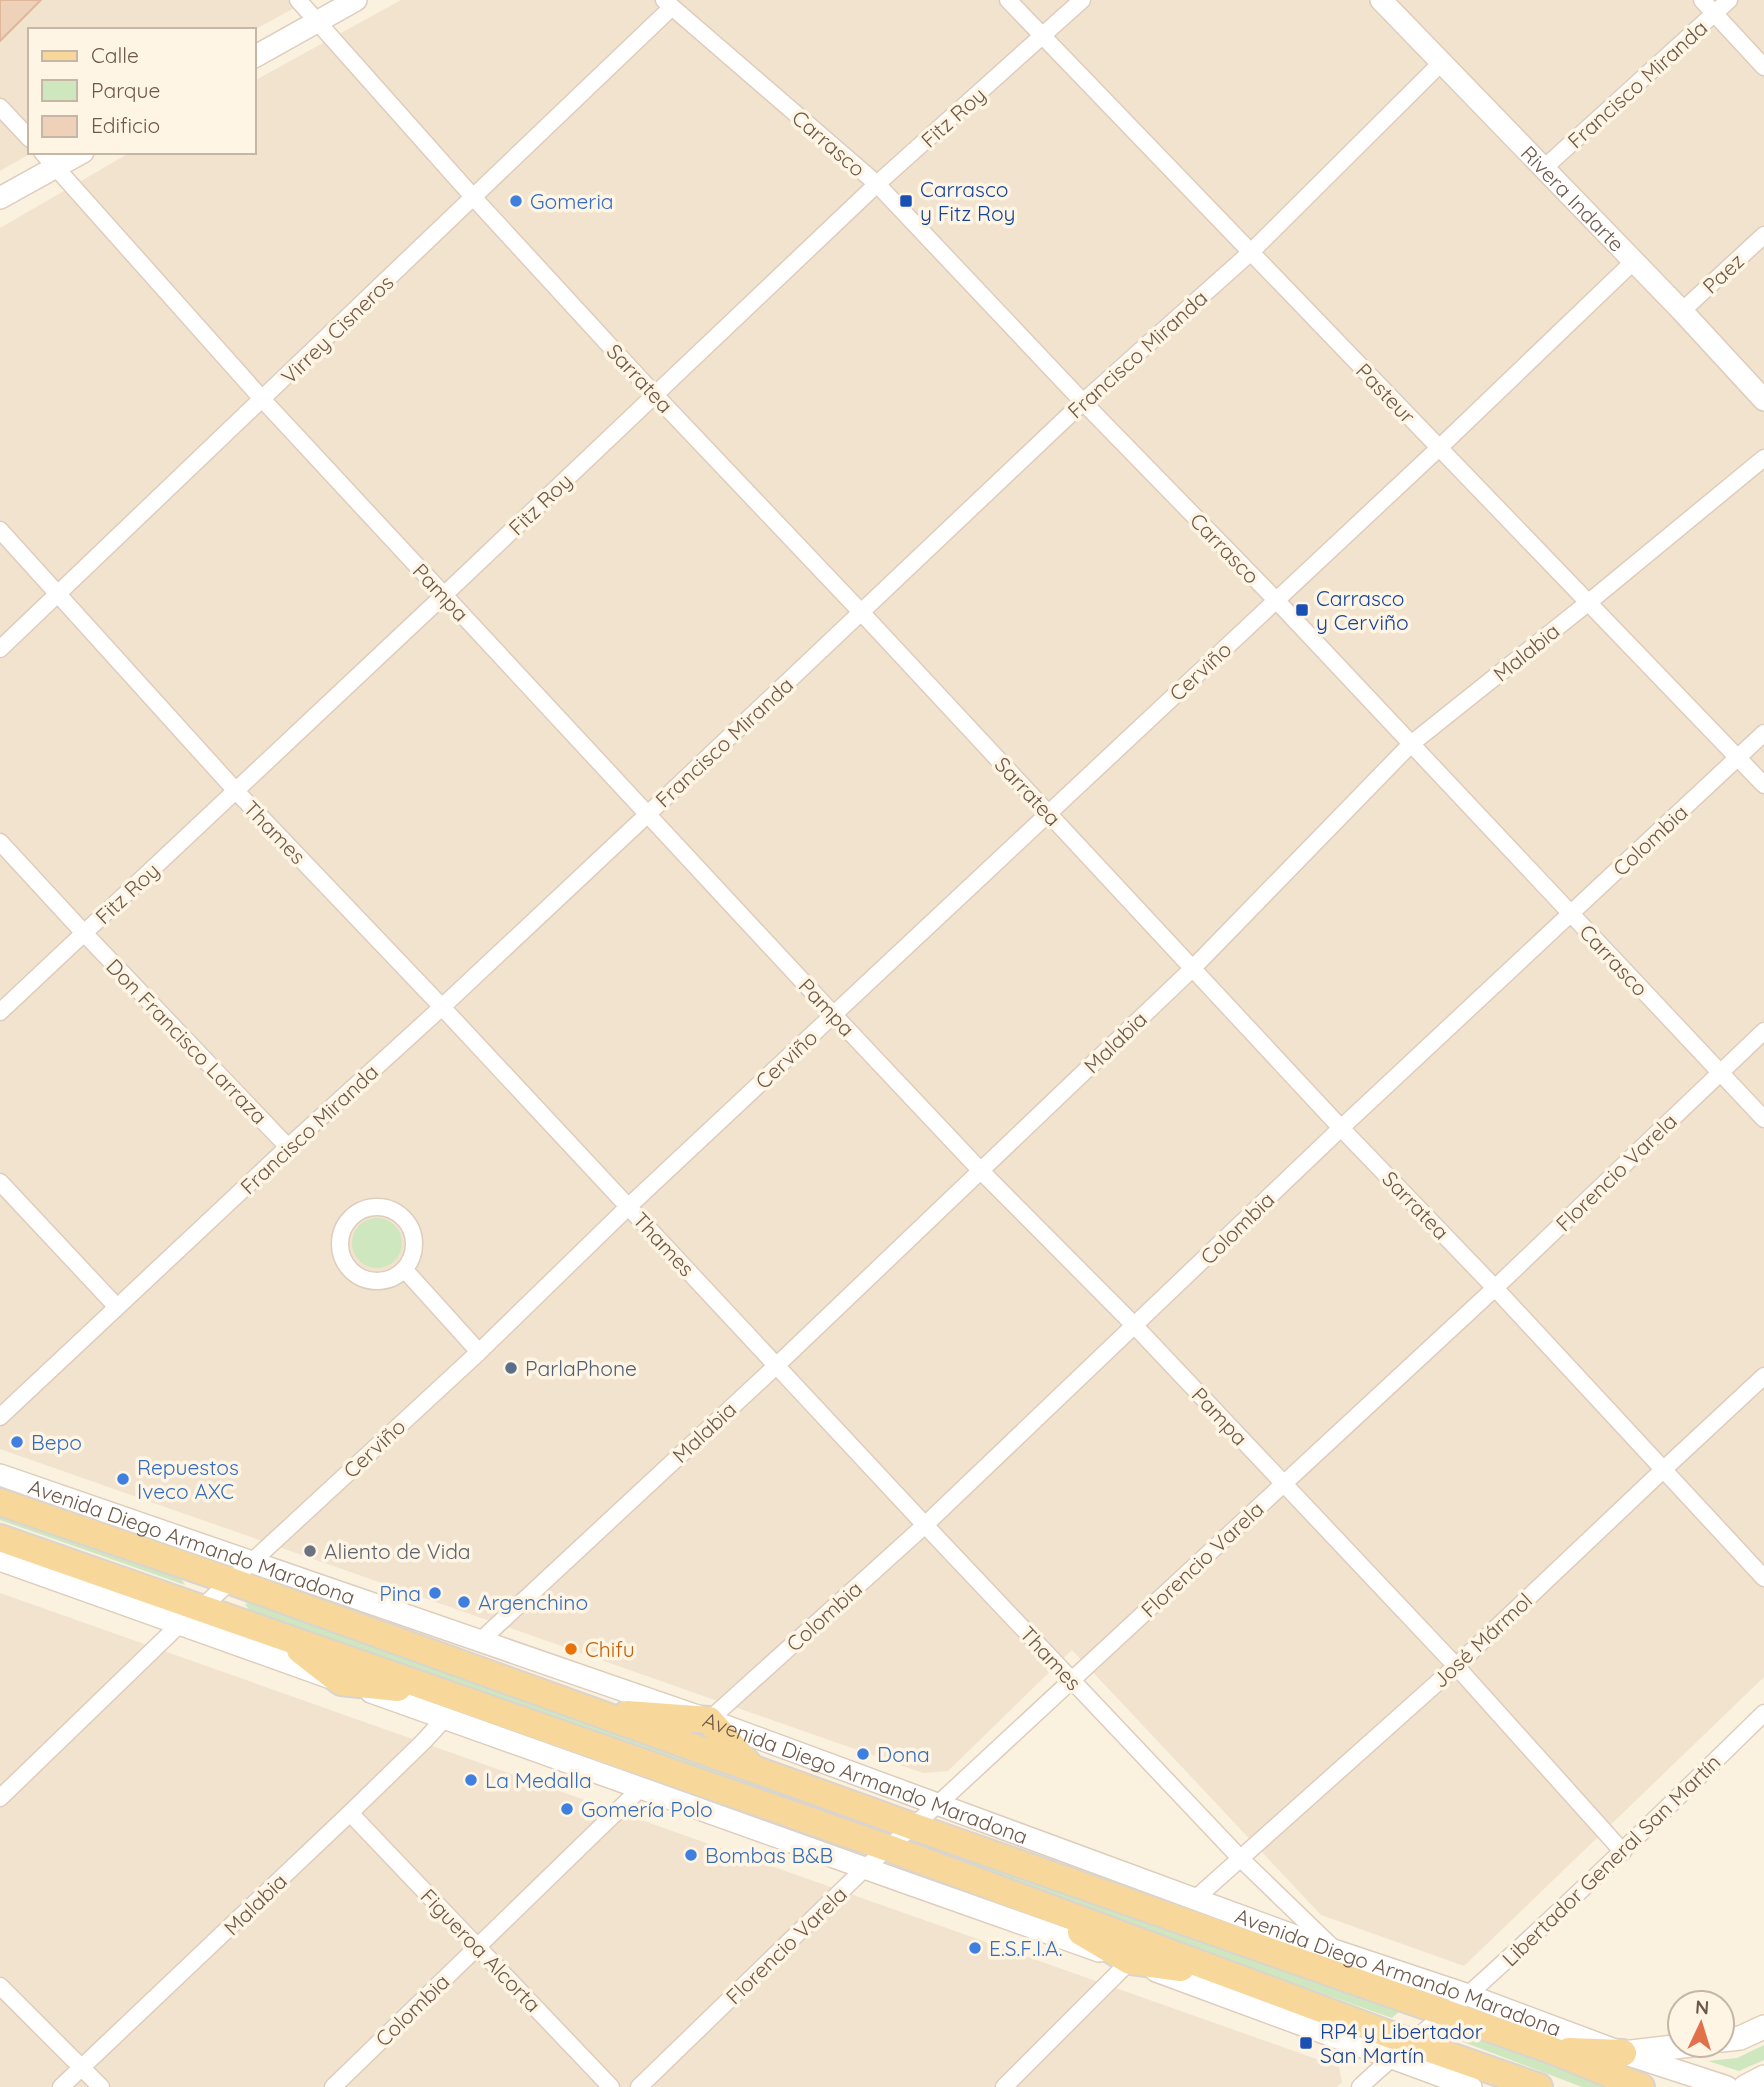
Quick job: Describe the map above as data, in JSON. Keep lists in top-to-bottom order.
{
  "streets": {
    "main road": ["Avenida Diego Armando Maradona"],
    "street": [
      "Francisco Miranda",
      "Fitz Roy",
      "Carrasco",
      "Rivera Indarte",
      "Paez",
      "Virrey Cisneros",
      "Sarratea",
      "Pasteur",
      "Pampa",
      "Malabia",
      "Cerviño",
      "Thames",
      "Colombia",
      "Don Francisco Larraza",
      "Florencio Varela",
      "José Mármol",
      "Libertador General San Martín",
      "Figueroa Alcorta"
    ]
  },
  "crossings": [
    ["Francisco Miranda", "Carrasco"],
    ["Francisco Miranda", "Rivera Indarte"],
    ["Francisco Miranda", "Sarratea"],
    ["Francisco Miranda", "Pasteur"],
    ["Francisco Miranda", "Pampa"],
    ["Francisco Miranda", "Thames"],
    ["Francisco Miranda", "Don Francisco Larraza"],
    ["Fitz Roy", "Carrasco"],
    ["Fitz Roy", "Sarratea"],
    ["Fitz Roy", "Pasteur"],
    ["Fitz Roy", "Pampa"],
    ["Fitz Roy", "Thames"],
    ["Fitz Roy", "Don Francisco Larraza"],
    ["Carrasco", "Virrey Cisneros"],
    ["Carrasco", "Malabia"],
    ["Carrasco", "Cerviño"],
    ["Carrasco", "Colombia"],
    ["Carrasco", "Florencio Varela"],
    ["Rivera Indarte", "Paez"],
    ["Rivera Indarte", "Cerviño"],
    ["Virrey Cisneros", "Sarratea"],
    ["Virrey Cisneros", "Pampa"],
    ["Virrey Cisneros", "Thames"],
    ["Sarratea", "Malabia"],
    ["Sarratea", "Cerviño"],
    ["Sarratea", "Colombia"],
    ["Sarratea", "Florencio Varela"],
    ["Sarratea", "José Mármol"],
    ["Pasteur", "Malabia"],
    ["Pasteur", "Cerviño"],
    ["Pasteur", "Colombia"],
    ["Pampa", "Malabia"],
    ["Pampa", "Cerviño"],
    ["Pampa", "Colombia"],
    ["Pampa", "Florencio Varela"],
    ["Pampa", "José Mármol"],
    ["Pampa", "Libertador General San Martín"],
    ["Malabia", "Thames"],
    ["Malabia", "Avenida Diego Armando Maradona"],
    ["Malabia", "Figueroa Alcorta"],
    ["Cerviño", "Thames"],
    ["Cerviño", "Avenida Diego Armando Maradona"],
    ["Thames", "Colombia"],
    ["Thames", "Florencio Varela"],
    ["Thames", "Avenida Diego Armando Maradona"],
    ["Thames", "José Mármol"],
    ["Colombia", "Avenida Diego Armando Maradona"],
    ["Colombia", "Figueroa Alcorta"],
    ["Florencio Varela", "Avenida Diego Armando Maradona"],
    ["Avenida Diego Armando Maradona", "José Mármol"],
    ["Avenida Diego Armando Maradona", "Libertador General San Martín"]
  ],
  "places": {
    "other": [
      "Gomeria",
      "ParlaPhone",
      "Bepo",
      "Repuestos Iveco AXC",
      "Aliento de Vida",
      "Pina",
      "Argenchino",
      "Chifu",
      "Dona",
      "La Medalla",
      "Gomería Polo",
      "Bombas B&B",
      "E.S.F.I.A."
    ],
    "transit": ["Carrasco y Fitz Roy", "Carrasco y Cerviño", "RP4 y Libertador San Martín"]
  },
  "legend": ["Calle", "Parque", "Edificio"],
  "north": "top"
}
